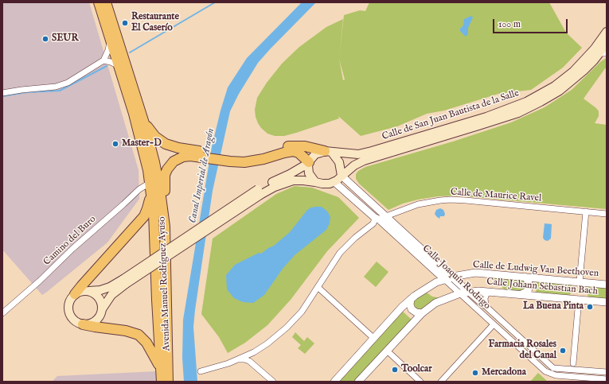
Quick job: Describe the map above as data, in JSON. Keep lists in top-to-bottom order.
{
  "streets": {
    "highway": ["Avenida Manuel Rodríguez Ayuso"],
    "main road": ["Calle de San Juan Bautista de la Salle"],
    "street": [
      "Calle de Maurice Ravel",
      "Camino del Buro",
      "Calle de Ludwig Van Beethoven",
      "Calle Joaquín Rodrigo",
      "Calle Johann Sebastian Bach"
    ]
  },
  "crossings": [
    ["Calle de San Juan Bautista de la Salle", "Calle Joaquín Rodrigo"],
    ["Calle de Maurice Ravel", "Calle Joaquín Rodrigo"],
    ["Camino del Buro", "Avenida Manuel Rodríguez Ayuso"],
    ["Calle de Ludwig Van Beethoven", "Calle Joaquín Rodrigo"],
    ["Calle Joaquín Rodrigo", "Calle Johann Sebastian Bach"]
  ],
  "water": ["Canal Imperial de Aragón"],
  "places": [
    "Restaurante El Caserío",
    "SEUR",
    "Master-D",
    "La Buena Pinta",
    "Farmacia Rosales del Canal",
    "Toolcar",
    "Mercadona"
  ],
  "scale_bar": "100 m"
}
